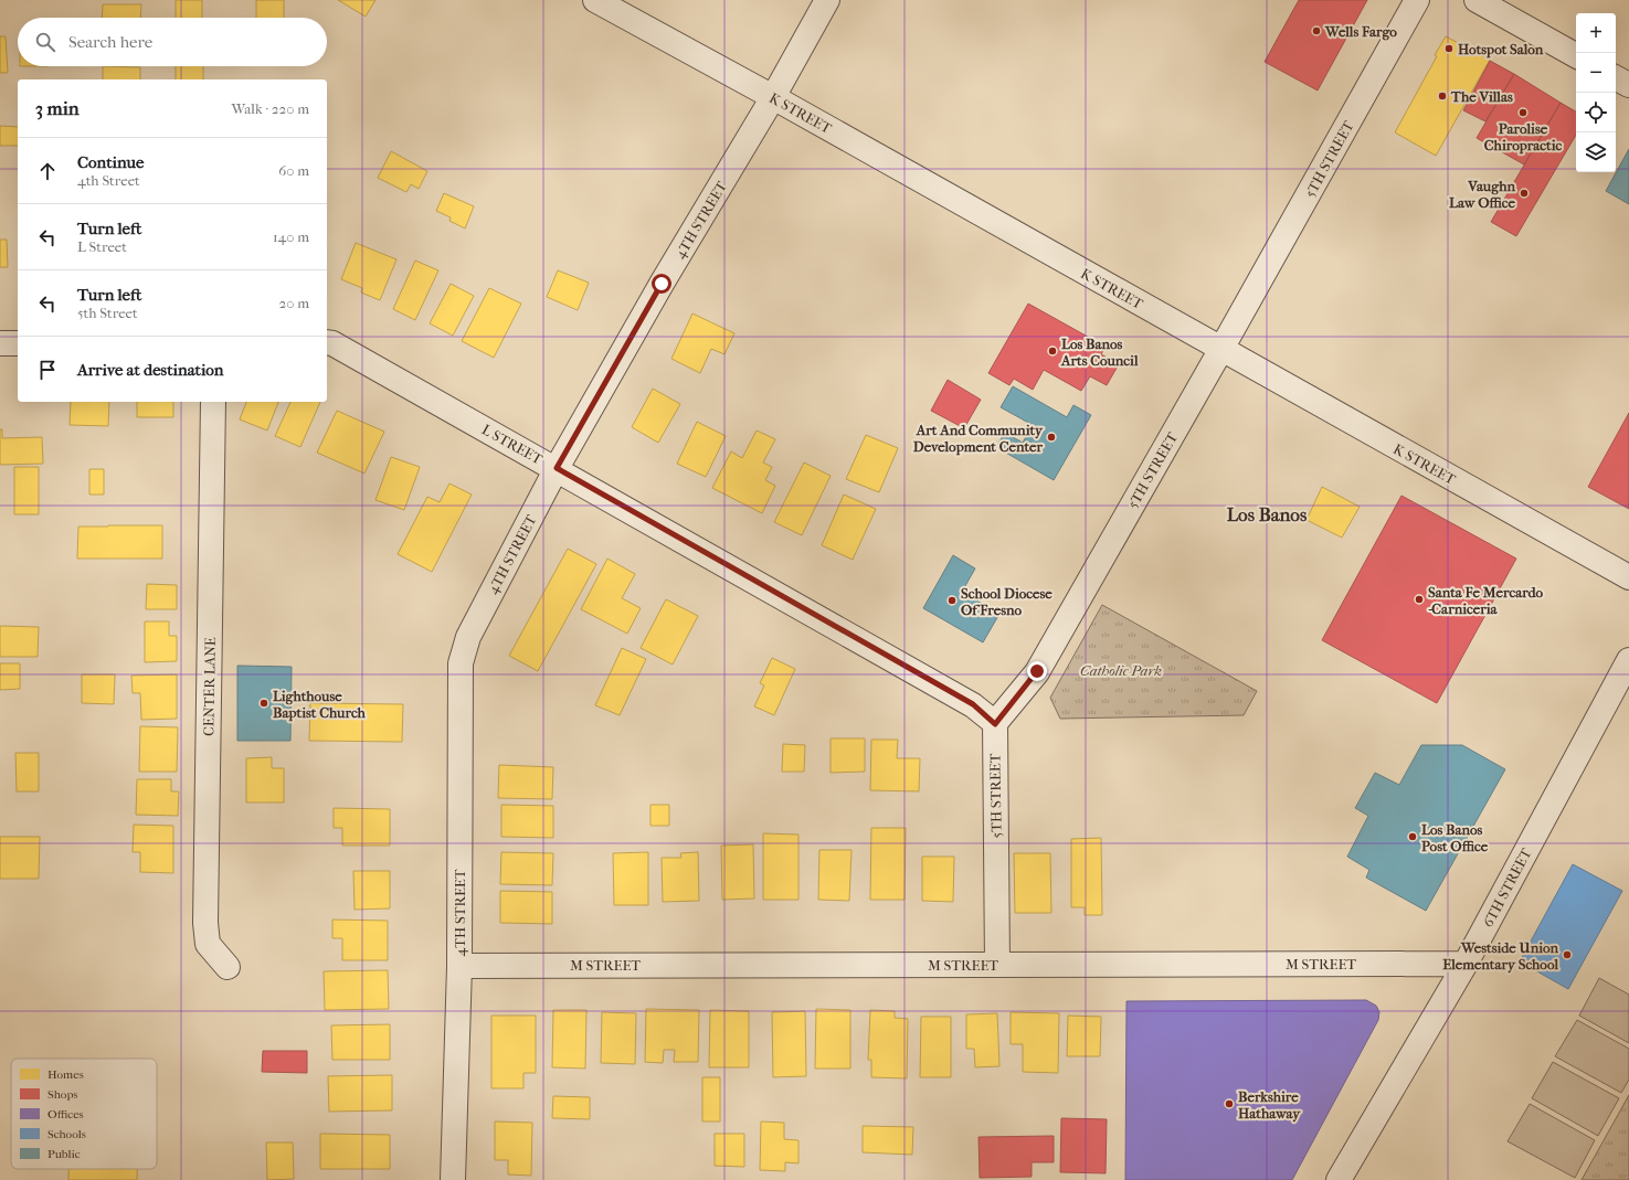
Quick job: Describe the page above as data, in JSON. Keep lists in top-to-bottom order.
{
  "streets": {
    "street": [
      "K STREET",
      "5TH STREET",
      "4TH STREET",
      "L STREET",
      "CENTER LANE",
      "6TH STREET",
      "M STREET"
    ]
  },
  "crossings": [
    ["K STREET", "5TH STREET"],
    ["K STREET", "4TH STREET"],
    ["5TH STREET", "L STREET"],
    ["5TH STREET", "M STREET"],
    ["4TH STREET", "L STREET"],
    ["4TH STREET", "M STREET"],
    ["6TH STREET", "M STREET"]
  ],
  "districts": ["Los Banos"],
  "parks": ["Catholic Park"],
  "places": [
    "Wells Fargo",
    "Hotspot Salon",
    "The Villas",
    "Parolise Chiropractic",
    "Vaughn Law Office",
    "Los Banos Arts Council",
    "Art And Community Development Center",
    "Santa Fe Mercardo -Carniceria",
    "School Diocese Of Fresno",
    "Lighthouse Baptist Church",
    "Los Banos Post Office",
    "Westside Union Elementary School",
    "Berkshire Hathaway"
  ],
  "legend": [
    "Homes",
    "Shops",
    "Offices",
    "Schools",
    "Public"
  ],
  "page": {
    "map_buttons": ["+", "−"],
    "search": "Search here",
    "heading": ["3 min", "Walk · 220 m"],
    "list": [
      ["Continue", "4th Street", "60 m"],
      ["Turn left", "L Street", "140 m"],
      ["Turn left", "5th Street", "20 m"],
      "Arrive at destination"
    ]
  }
}
